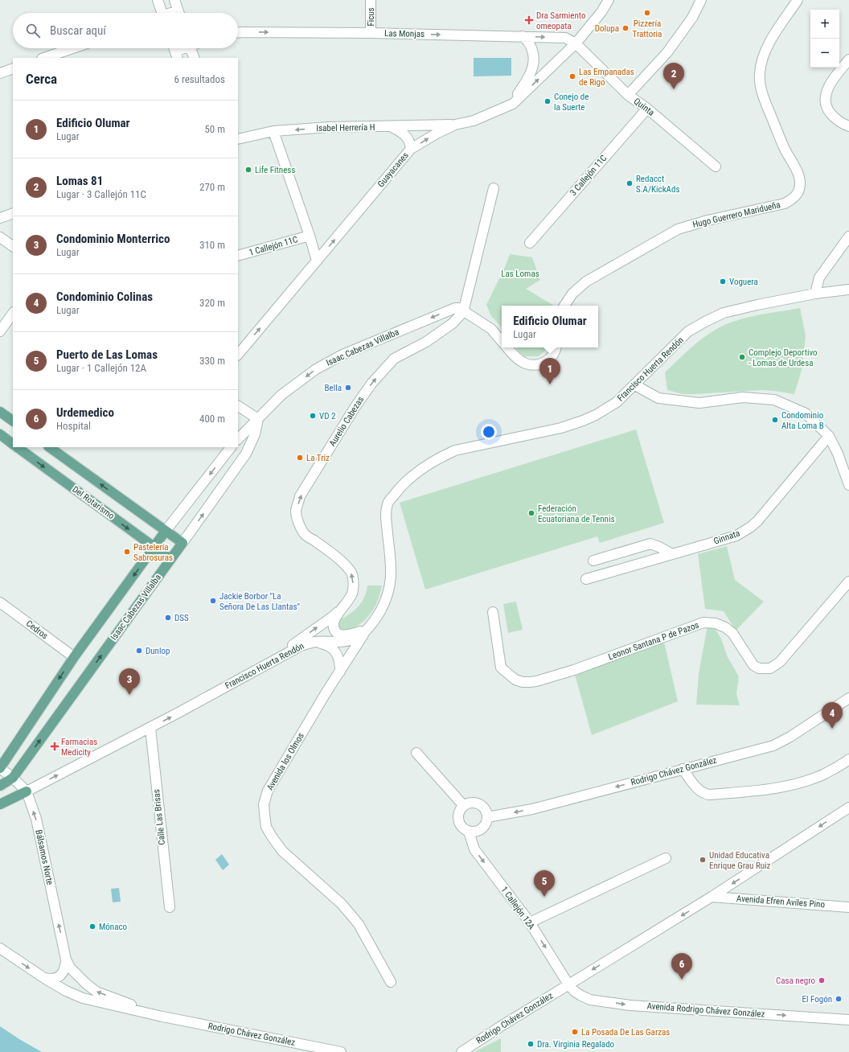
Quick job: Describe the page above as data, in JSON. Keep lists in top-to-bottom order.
{
  "streets": {
    "main road": ["Isaac Cabezas Villalba", "Del Rotarismo"],
    "street": [
      "Ficus",
      "Las Monjas",
      "Quinta",
      "Isabel Herrería H",
      "Guayacanes",
      "3 Callejón 11C",
      "Hugo Guerrero Maridueña",
      "1 Callejón 11C",
      "Francisco Huerta Rendón",
      "Aurelio Cabezas",
      "Ginnata",
      "Cedros",
      "Leonor Santana P de Pazos",
      "Avenida los Olmos",
      "Rodrigo Chávez González",
      "Calle Las Brisas",
      "Bálsamos Norte",
      "Avenida Efren Aviles Pino",
      "1 Callejón 12A",
      "Avenida Rodrigo Chávez González"
    ]
  },
  "crossings": [
    ["Ficus", "Las Monjas"],
    ["Las Monjas", "Quinta"],
    ["Las Monjas", "Guayacanes"],
    ["Quinta", "Guayacanes"],
    ["Quinta", "3 Callejón 11C"],
    ["Isabel Herrería H", "Guayacanes"],
    ["Isaac Cabezas Villalba", "Aurelio Cabezas"],
    ["Isaac Cabezas Villalba", "Del Rotarismo"],
    ["Isaac Cabezas Villalba", "Bálsamos Norte"],
    ["Francisco Huerta Rendón", "Aurelio Cabezas"],
    ["Francisco Huerta Rendón", "Avenida los Olmos"],
    ["Francisco Huerta Rendón", "Calle Las Brisas"],
    ["Francisco Huerta Rendón", "Bálsamos Norte"],
    ["Aurelio Cabezas", "Avenida los Olmos"],
    ["Rodrigo Chávez González", "Bálsamos Norte"],
    ["Rodrigo Chávez González", "Avenida Efren Aviles Pino"],
    ["Rodrigo Chávez González", "1 Callejón 12A"],
    ["Rodrigo Chávez González", "Avenida Rodrigo Chávez González"],
    ["1 Callejón 12A", "Avenida Rodrigo Chávez González"]
  ],
  "one_way": [
    "Las Monjas",
    "Isabel Herrería H",
    "Guayacanes",
    "Aurelio Cabezas",
    "Rodrigo Chávez González",
    "Bálsamos Norte",
    "1 Callejón 12A",
    "Avenida Rodrigo Chávez González"
  ],
  "parks": ["Las Lomas"],
  "places": {
    "other": [
      "Pizzería Trattoria",
      "Dolupa",
      "Las Empanadas de Rigo",
      "Conejo de la Suerte",
      "Life Fitness",
      "Redacct S.A/KickAds",
      "Voguera",
      "Complejo Deportivo - Lomas de Urdesa",
      "Bella",
      "VD 2",
      "Condominio Alta Loma B",
      "La Triz",
      "Federación Ecuatoriana de Tennis",
      "Pastelería Sabrosuras",
      "Jackie Borbor \"La Señora De Las Llantas\"",
      "DSS",
      "Dunlop",
      "Unidad Educativa Enrique Grau Ruiz",
      "Mónaco",
      "Casa negro",
      "El Fogón",
      "La Posada De Las Garzas",
      "Dra. Virginia Regalado"
    ],
    "health": ["Dra Sarmiento omeopata", "Farmacias Medicity"]
  },
  "page": {
    "map_buttons": ["+", "−"],
    "search": "Buscar aquí",
    "heading": ["Cerca", "6 resultados"],
    "pins": [
      "2",
      "1",
      "3",
      "4",
      "5",
      "6"
    ],
    "list": [
      {
        "mark": "1",
        "name": "Edificio Olumar",
        "note": "Lugar",
        "value": "50 m"
      },
      {
        "mark": "2",
        "name": "Lomas 81",
        "note": "Lugar · 3 Callejón 11C",
        "value": "270 m"
      },
      {
        "mark": "3",
        "name": "Condominio Monterrico",
        "note": "Lugar",
        "value": "310 m"
      },
      {
        "mark": "4",
        "name": "Condominio Colinas",
        "note": "Lugar",
        "value": "320 m"
      },
      {
        "mark": "5",
        "name": "Puerto de Las Lomas",
        "note": "Lugar · 1 Callejón 12A",
        "value": "330 m"
      },
      {
        "mark": "6",
        "name": "Urdemedico",
        "note": "Hospital",
        "value": "400 m"
      }
    ],
    "popup": ["Edificio Olumar", "Lugar"]
  }
}
